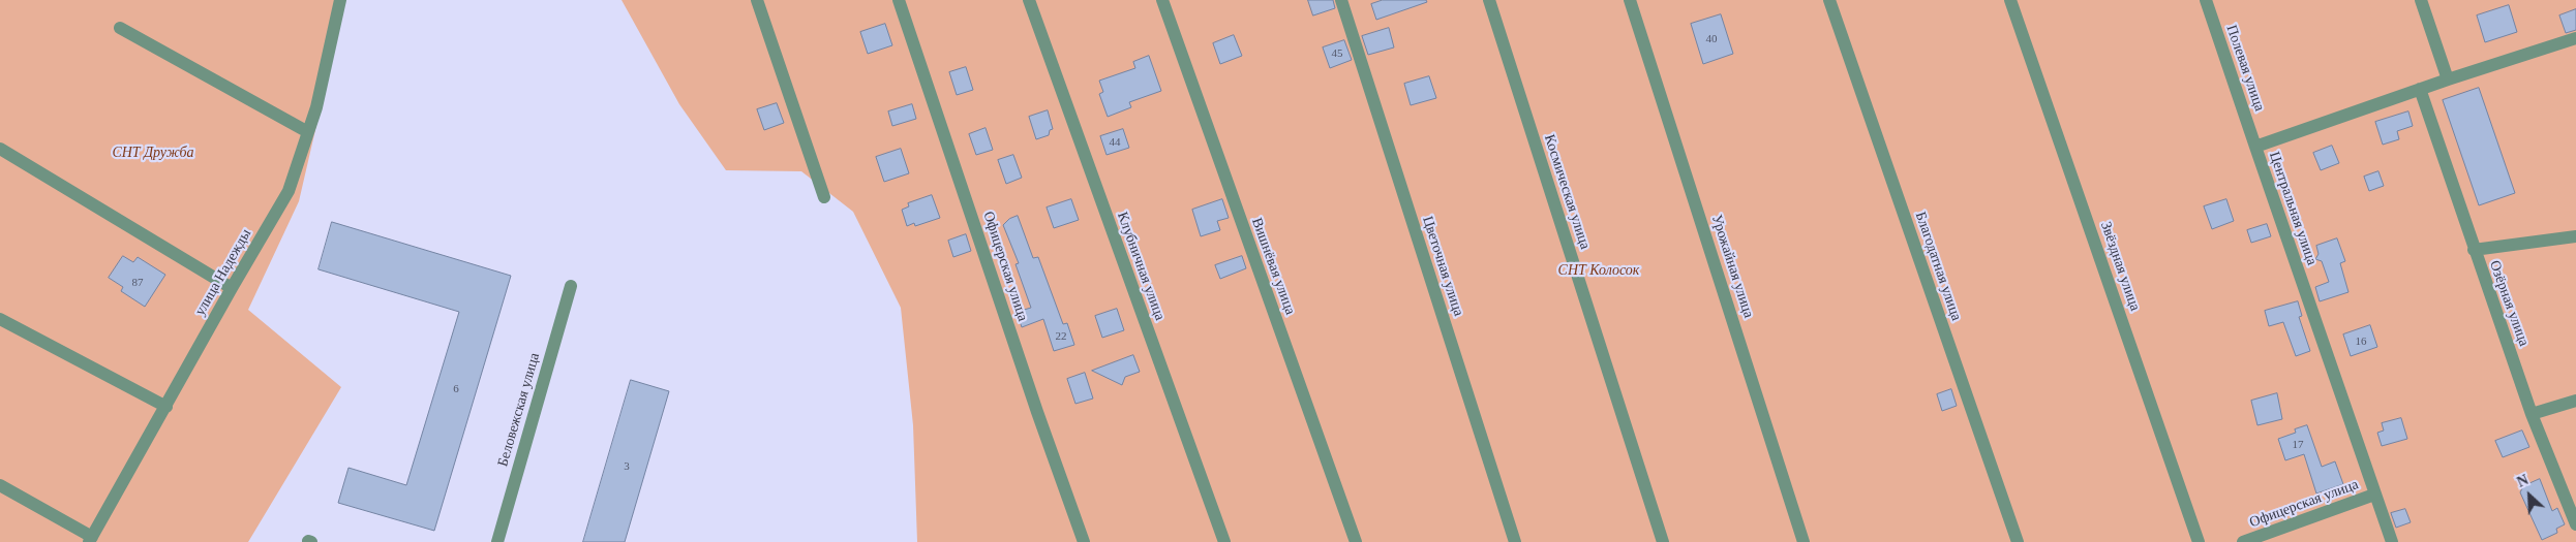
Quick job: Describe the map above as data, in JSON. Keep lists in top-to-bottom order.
{
  "streets": {
    "street": [
      "Полевая улица",
      "Космическая улица",
      "Центральная улица",
      "Офицерская улица",
      "Клубничная улица",
      "Вишнёвая улица",
      "Цветочная улица",
      "Урожайная улица",
      "Благодатная улица",
      "Звёздная улица",
      "улица Надежды",
      "Озёрная улица",
      "Беловежская улица"
    ]
  },
  "crossings": [
    ["Полевая улица", "Центральная улица"],
    ["Центральная улица", "Офицерская улица"],
    ["Центральная улица", "Озёрная улица"]
  ],
  "parks": ["СНТ Дружба", "СНТ Колосок"],
  "house_numbers": [
    "40",
    "45",
    "44",
    "87",
    "22",
    "16",
    "6",
    "17",
    "3"
  ],
  "north": "top left"
}
